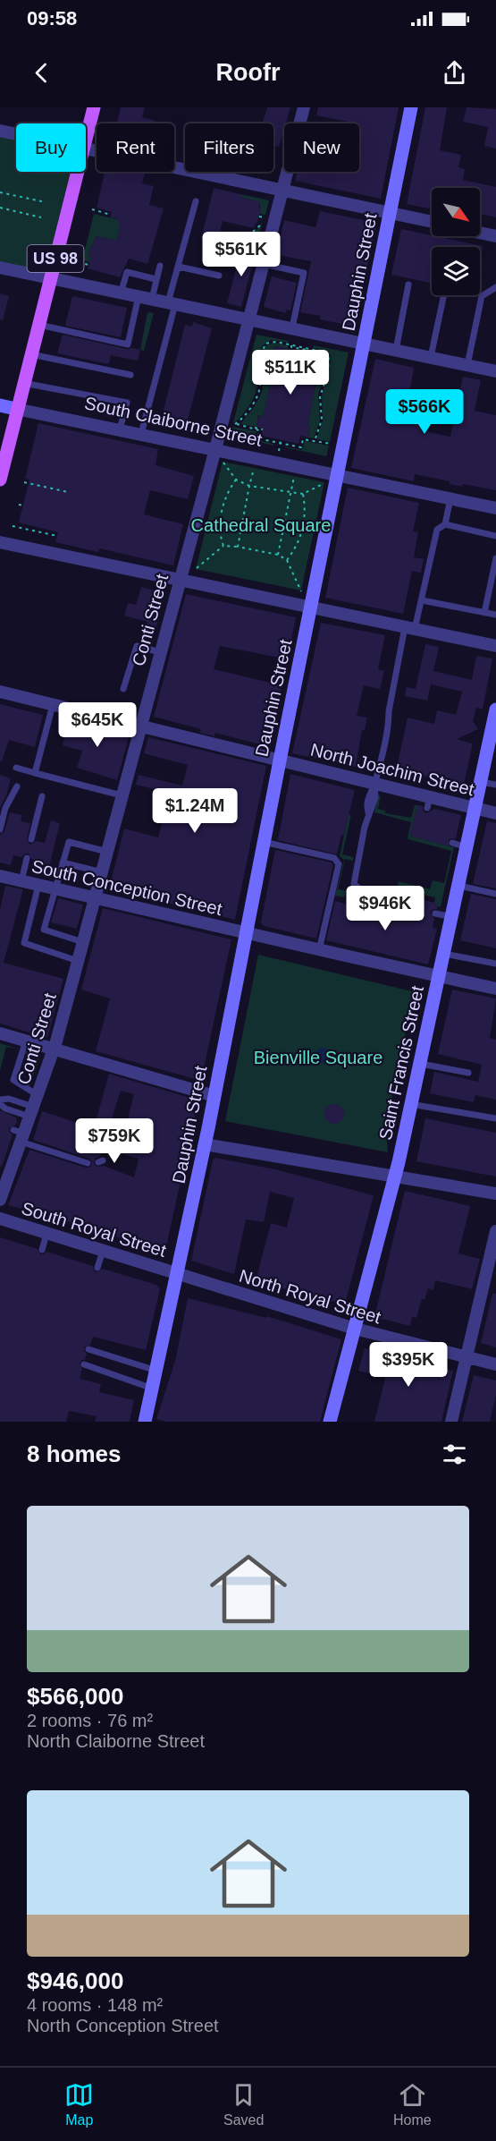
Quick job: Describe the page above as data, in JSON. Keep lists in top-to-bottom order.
{
  "streets": {
    "main road": ["US 98"],
    "street": [
      "Dauphin Street",
      "South Claiborne Street",
      "Conti Street",
      "North Joachim Street",
      "South Conception Street",
      "Saint Francis Street",
      "South Royal Street",
      "North Royal Street"
    ]
  },
  "crossings": [
    ["US 98", "South Claiborne Street"],
    ["Dauphin Street", "South Claiborne Street"],
    ["Dauphin Street", "North Joachim Street"],
    ["Dauphin Street", "South Conception Street"],
    ["Dauphin Street", "South Royal Street"],
    ["Dauphin Street", "North Royal Street"],
    ["South Claiborne Street", "Conti Street"],
    ["Conti Street", "North Joachim Street"],
    ["Conti Street", "South Conception Street"],
    ["North Joachim Street", "Saint Francis Street"],
    ["South Conception Street", "Saint Francis Street"],
    ["Saint Francis Street", "North Royal Street"],
    ["South Royal Street", "North Royal Street"]
  ],
  "parks": ["Cathedral Square", "Bienville Square"],
  "north": "bottom right",
  "page": {
    "status": "09:58",
    "header": "Roofr",
    "chip": [
      "Buy",
      "Rent",
      "Filters",
      "New"
    ],
    "price": [
      "$561K",
      "$511K",
      "$566K",
      "$645K",
      "$1.24M",
      "$946K",
      "$759K",
      "$395K"
    ],
    "heading": "8 homes",
    "list": [
      {
        "name": "$566,000",
        "note": "2 rooms · 76 m² · North Claiborne Street"
      },
      {
        "name": "$946,000",
        "note": "4 rooms · 148 m² · North Conception Street"
      }
    ],
    "tabs": ["Map", "Saved", "Home"]
  }
}
